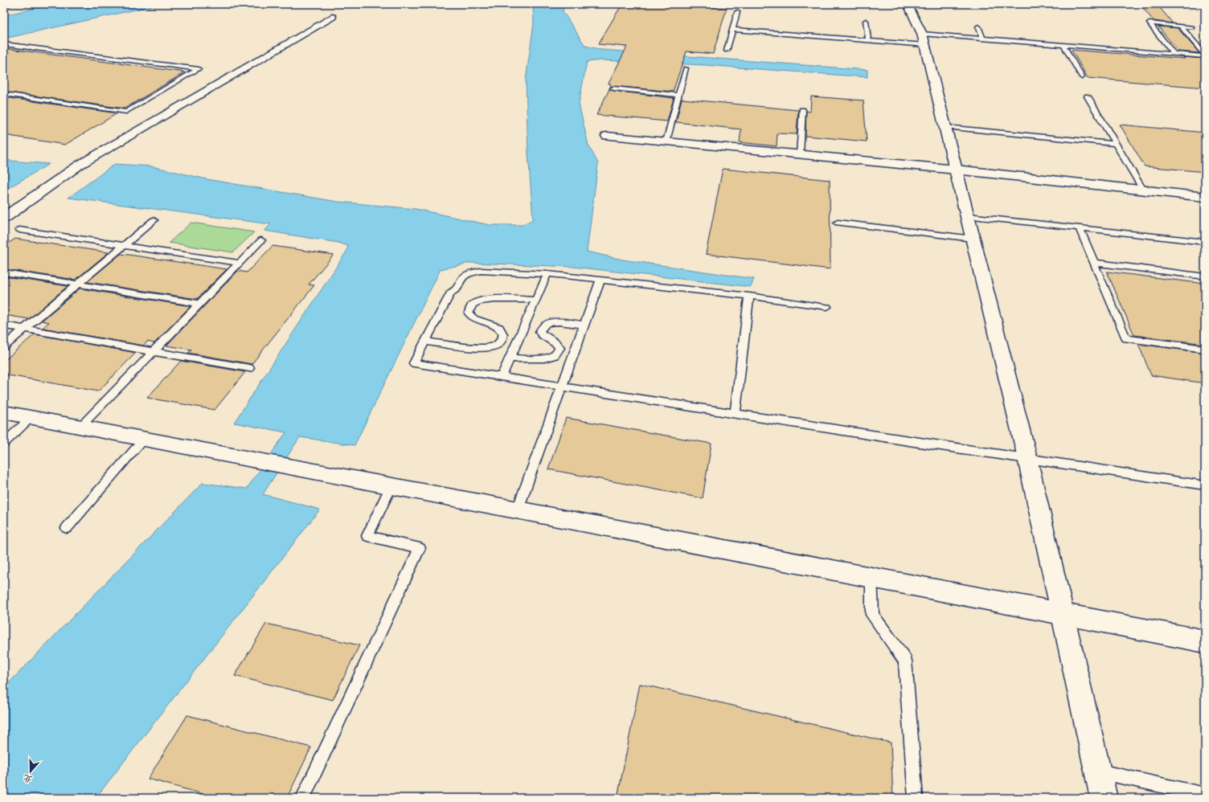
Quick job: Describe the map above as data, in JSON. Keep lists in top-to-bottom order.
{
  "north": "bottom"
}
